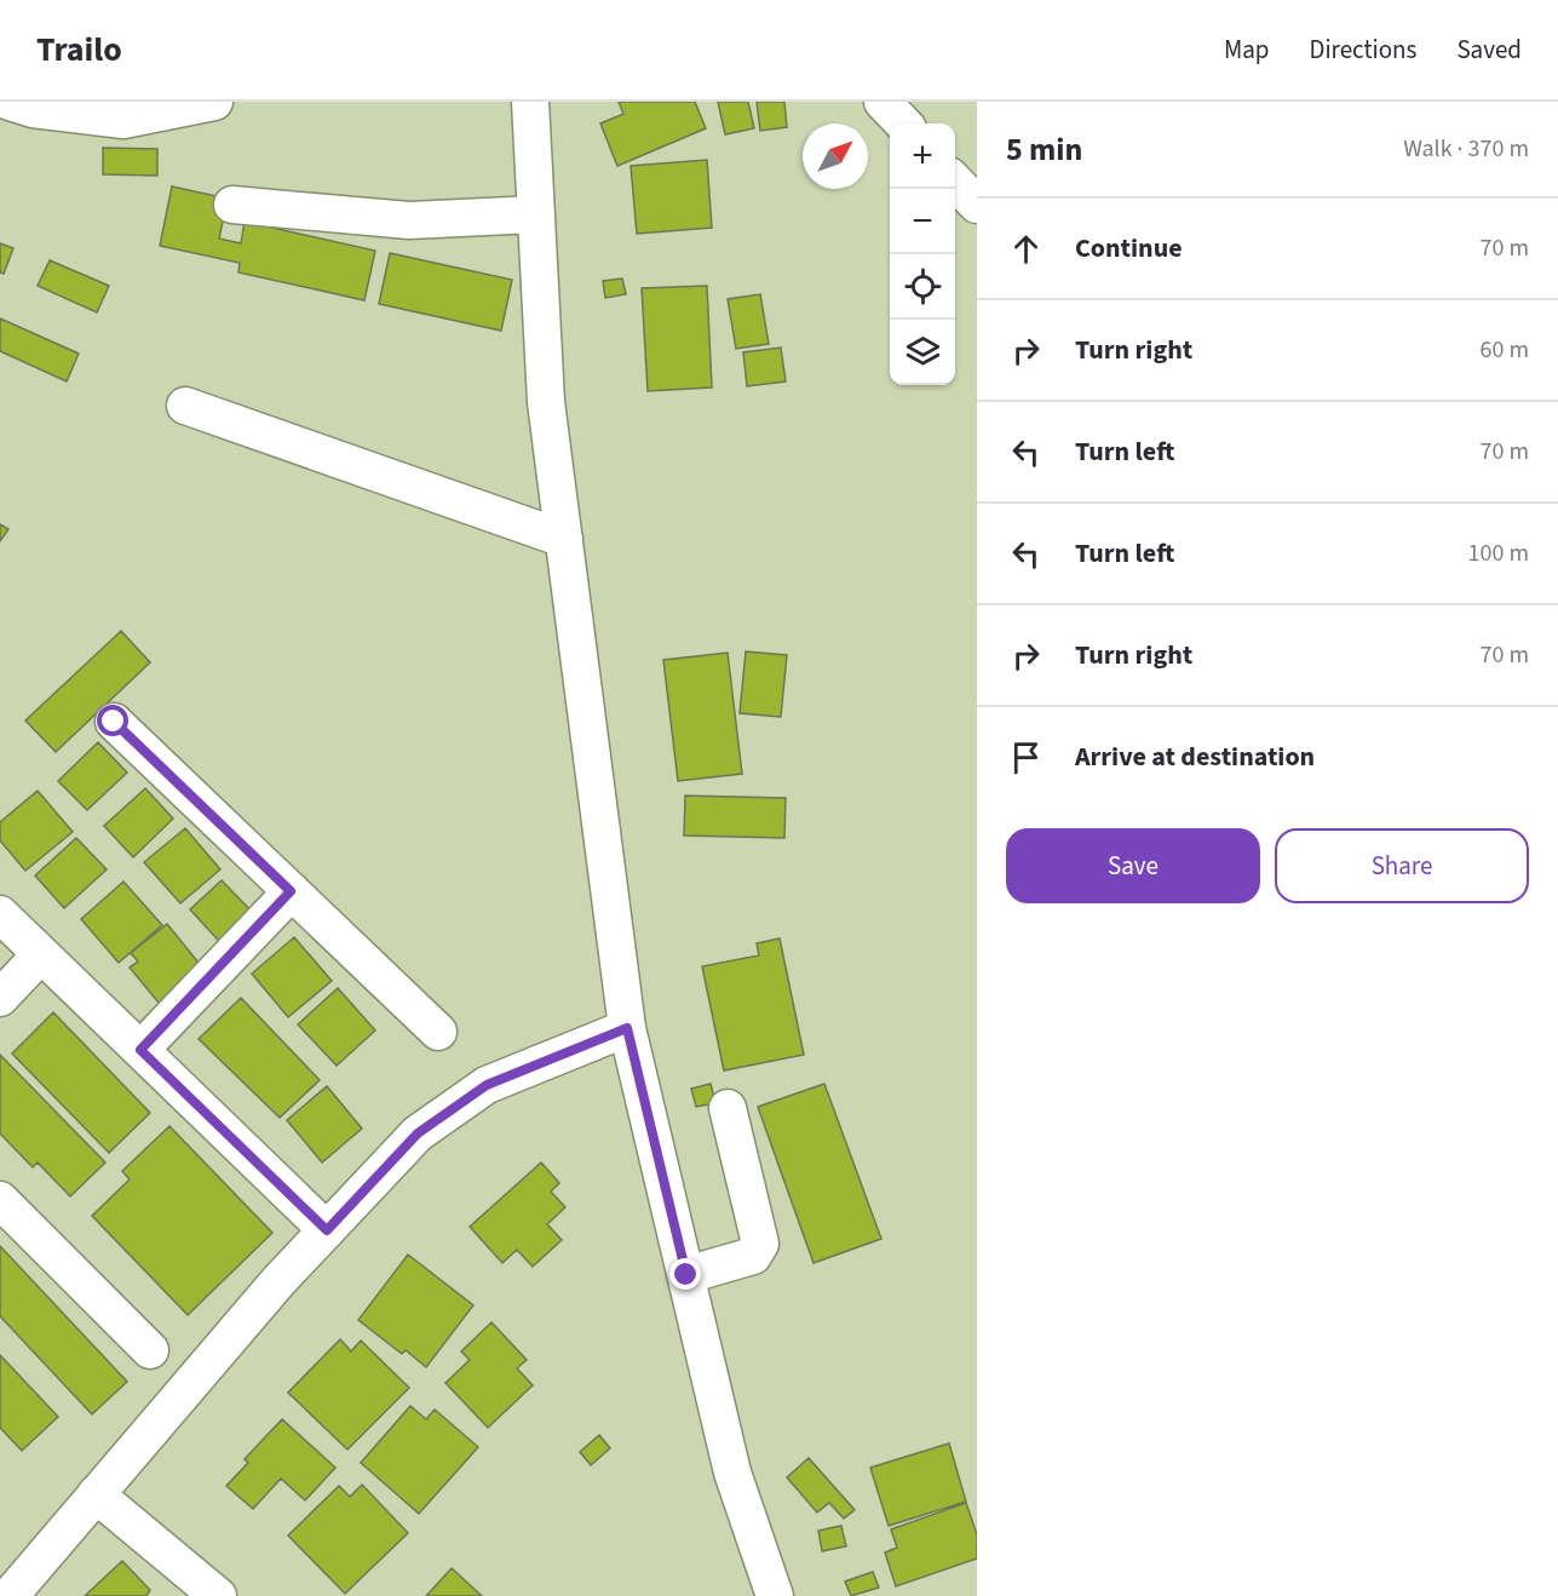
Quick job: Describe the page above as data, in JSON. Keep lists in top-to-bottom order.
{
  "north": "top right",
  "page": {
    "header": "Trailo",
    "nav": ["Map", "Directions", "Saved"],
    "heading": ["5 min", "Walk · 370 m"],
    "map_buttons": ["+", "−"],
    "list": [
      ["Continue", "70 m"],
      ["Turn right", "60 m"],
      ["Turn left", "70 m"],
      ["Turn left", "100 m"],
      ["Turn right", "70 m"],
      "Arrive at destination"
    ],
    "buttons": ["Save", "Share"]
  }
}
